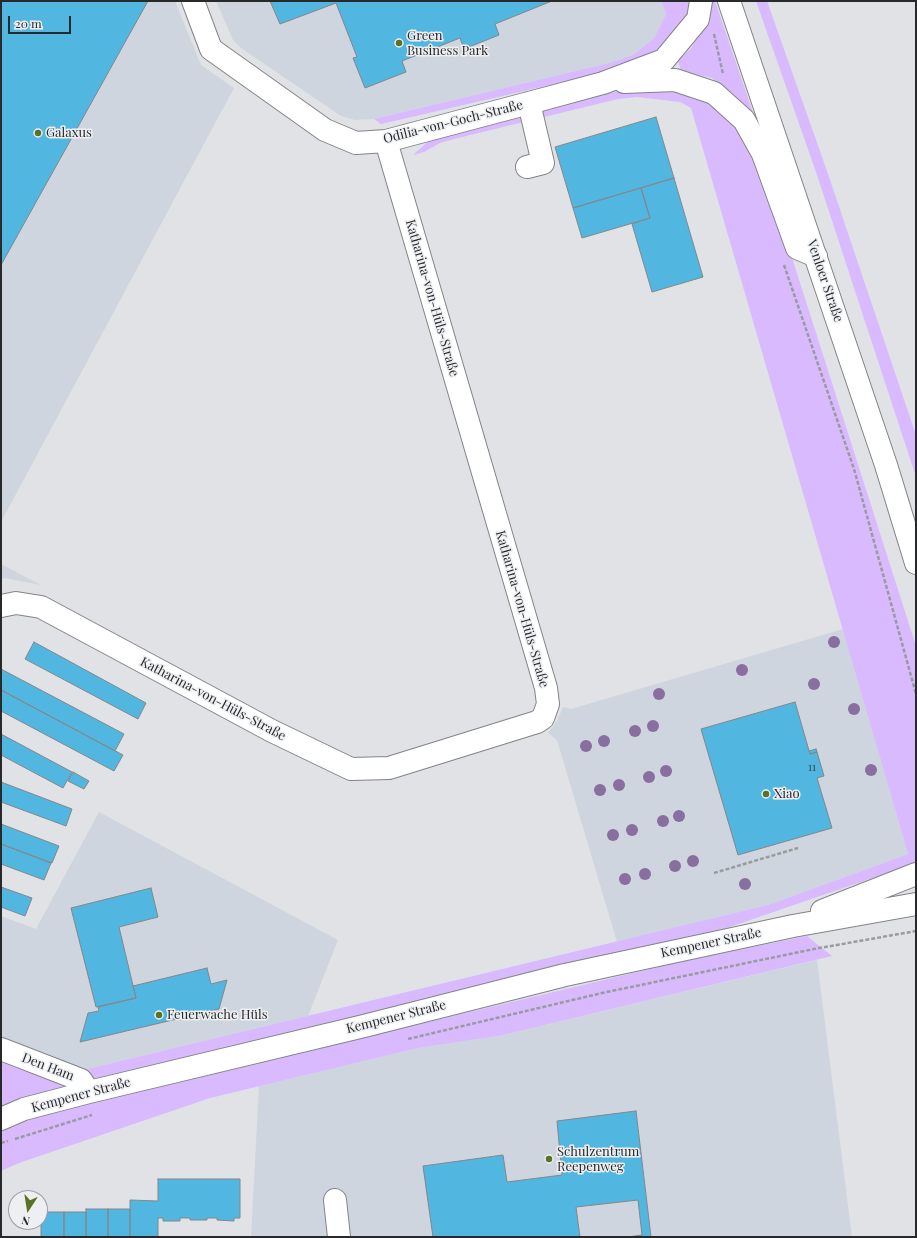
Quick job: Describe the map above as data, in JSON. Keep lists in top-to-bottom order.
{
  "streets": {
    "street": [
      "Odilia-von-Goch-Straße",
      "Venloer Straße",
      "Katharina-von-Hüls-Straße",
      "Kempener Straße",
      "Den Ham"
    ]
  },
  "crossings": [
    ["Odilia-von-Goch-Straße", "Katharina-von-Hüls-Straße"],
    ["Kempener Straße", "Den Ham"]
  ],
  "places": [
    "Green Business Park",
    "Galaxus",
    "Xiao",
    "Feuerwache Hüls",
    "Schulzentrum Reepenweg"
  ],
  "house_numbers": ["11"],
  "scale_bar": "20 m",
  "north": "bottom"
}
